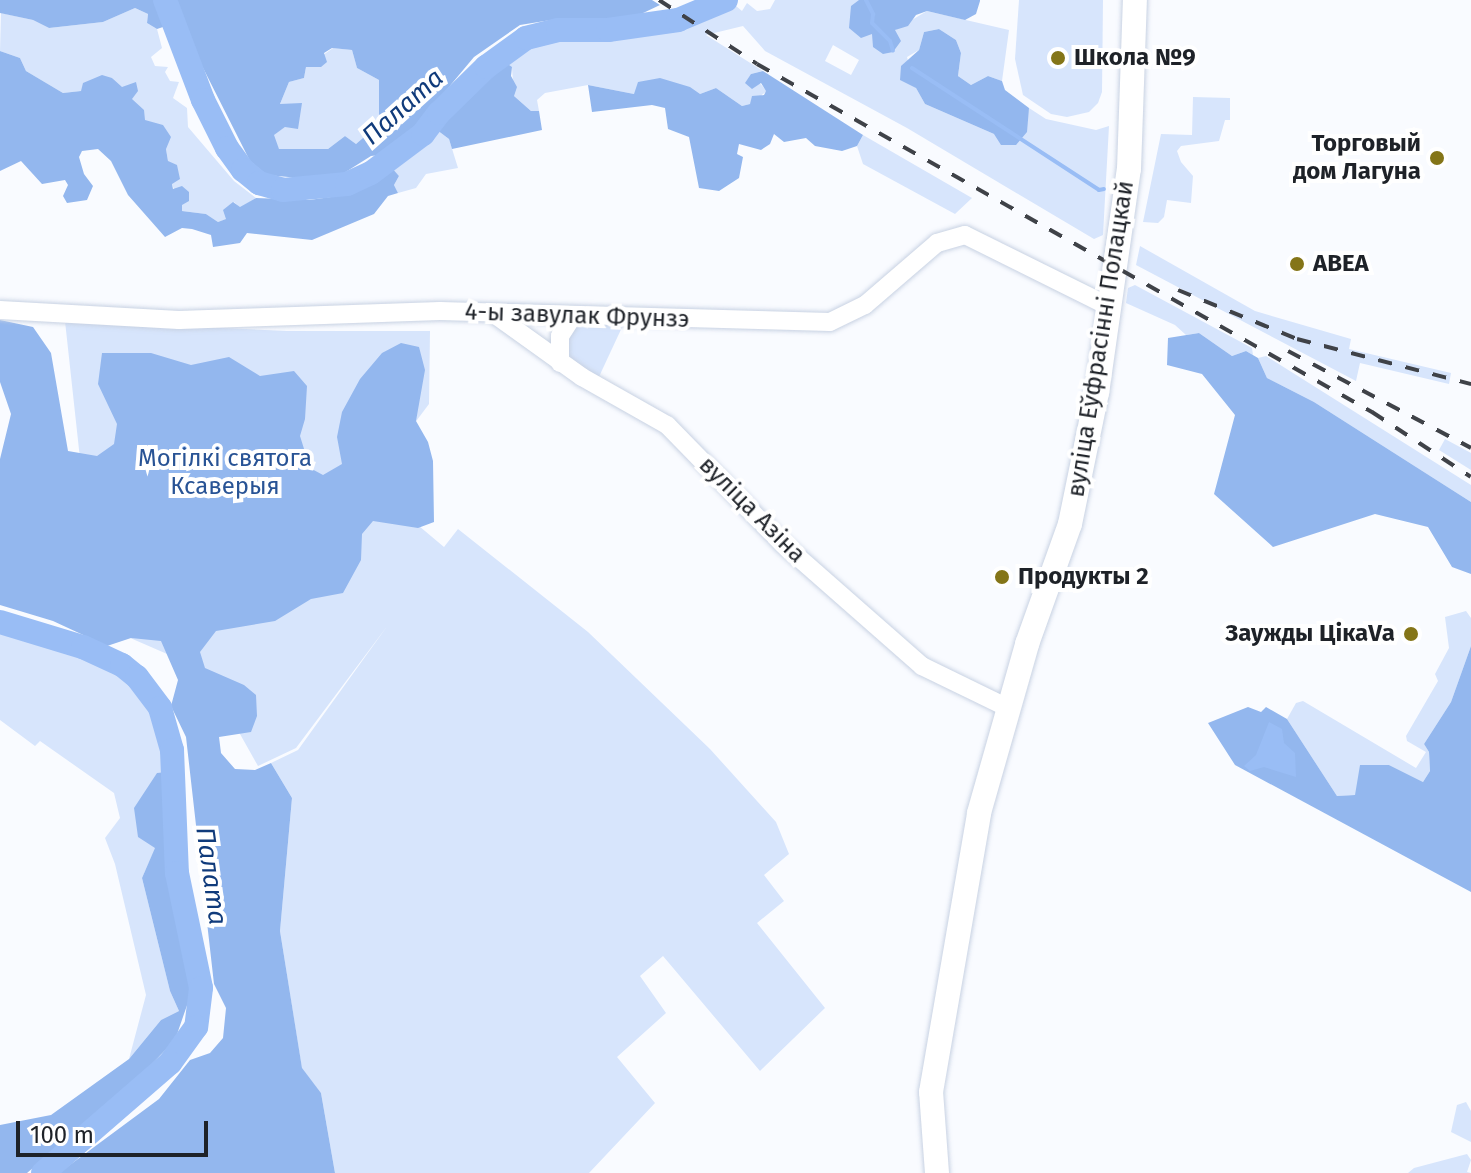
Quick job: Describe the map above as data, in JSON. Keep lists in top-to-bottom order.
{
  "streets": {
    "main road": ["вуліца Еўфрасінні Полацкай"],
    "street": ["4-ы завулак Фрунзэ", "вуліца Азіна"]
  },
  "crossings": [
    ["4-ы завулак Фрунзэ", "вуліца Еўфрасінні Полацкай"],
    ["4-ы завулак Фрунзэ", "вуліца Азіна"],
    ["вуліца Еўфрасінні Полацкай", "вуліца Азіна"]
  ],
  "water": ["Палата"],
  "parks": ["Могілкі святога Ксаверыя"],
  "places": [
    "Школа №9",
    "Торговый дом Лагуна",
    "АВЕА",
    "Продукты 2",
    "Заужды ЦікаVа"
  ],
  "scale_bar": "100 m"
}
